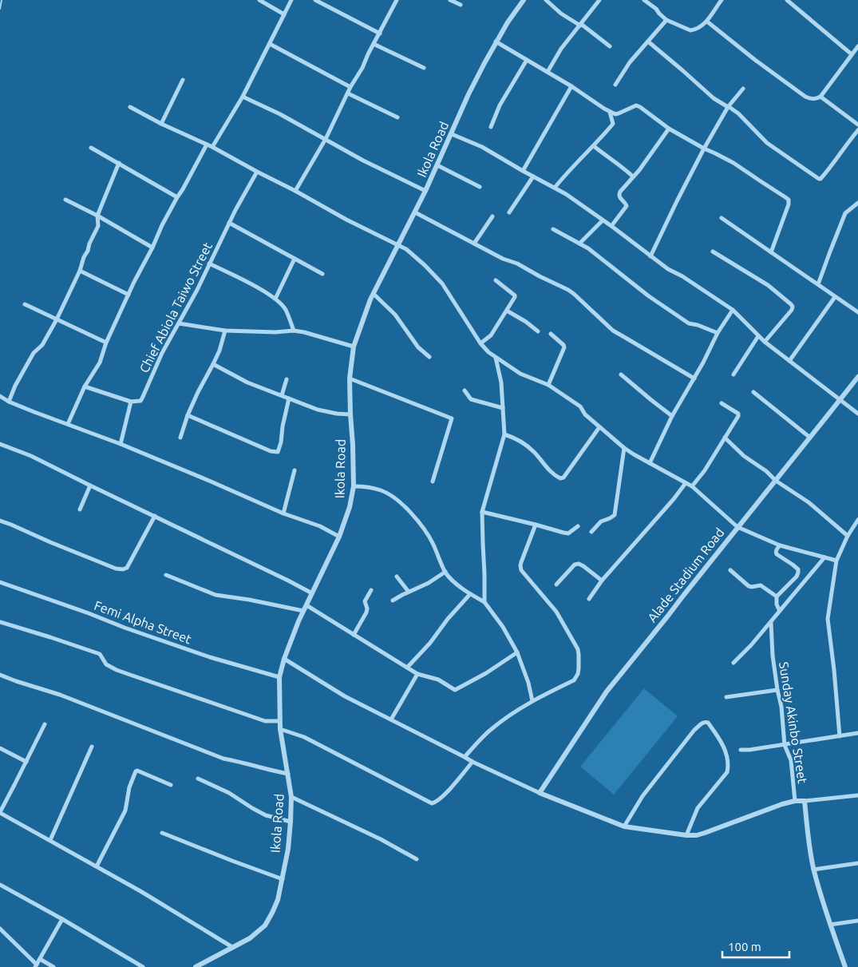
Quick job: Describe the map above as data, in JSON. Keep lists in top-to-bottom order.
{
  "streets": {
    "street": [
      "Ikola Road",
      "Chief Abiola Taiwo Street",
      "Alade Stadium Road",
      "Femi Alpha Street",
      "Sunday Akinbo Street"
    ]
  },
  "crossings": [
    ["Ikola Road", "Femi Alpha Street"]
  ],
  "scale_bar": "100 m"
}
